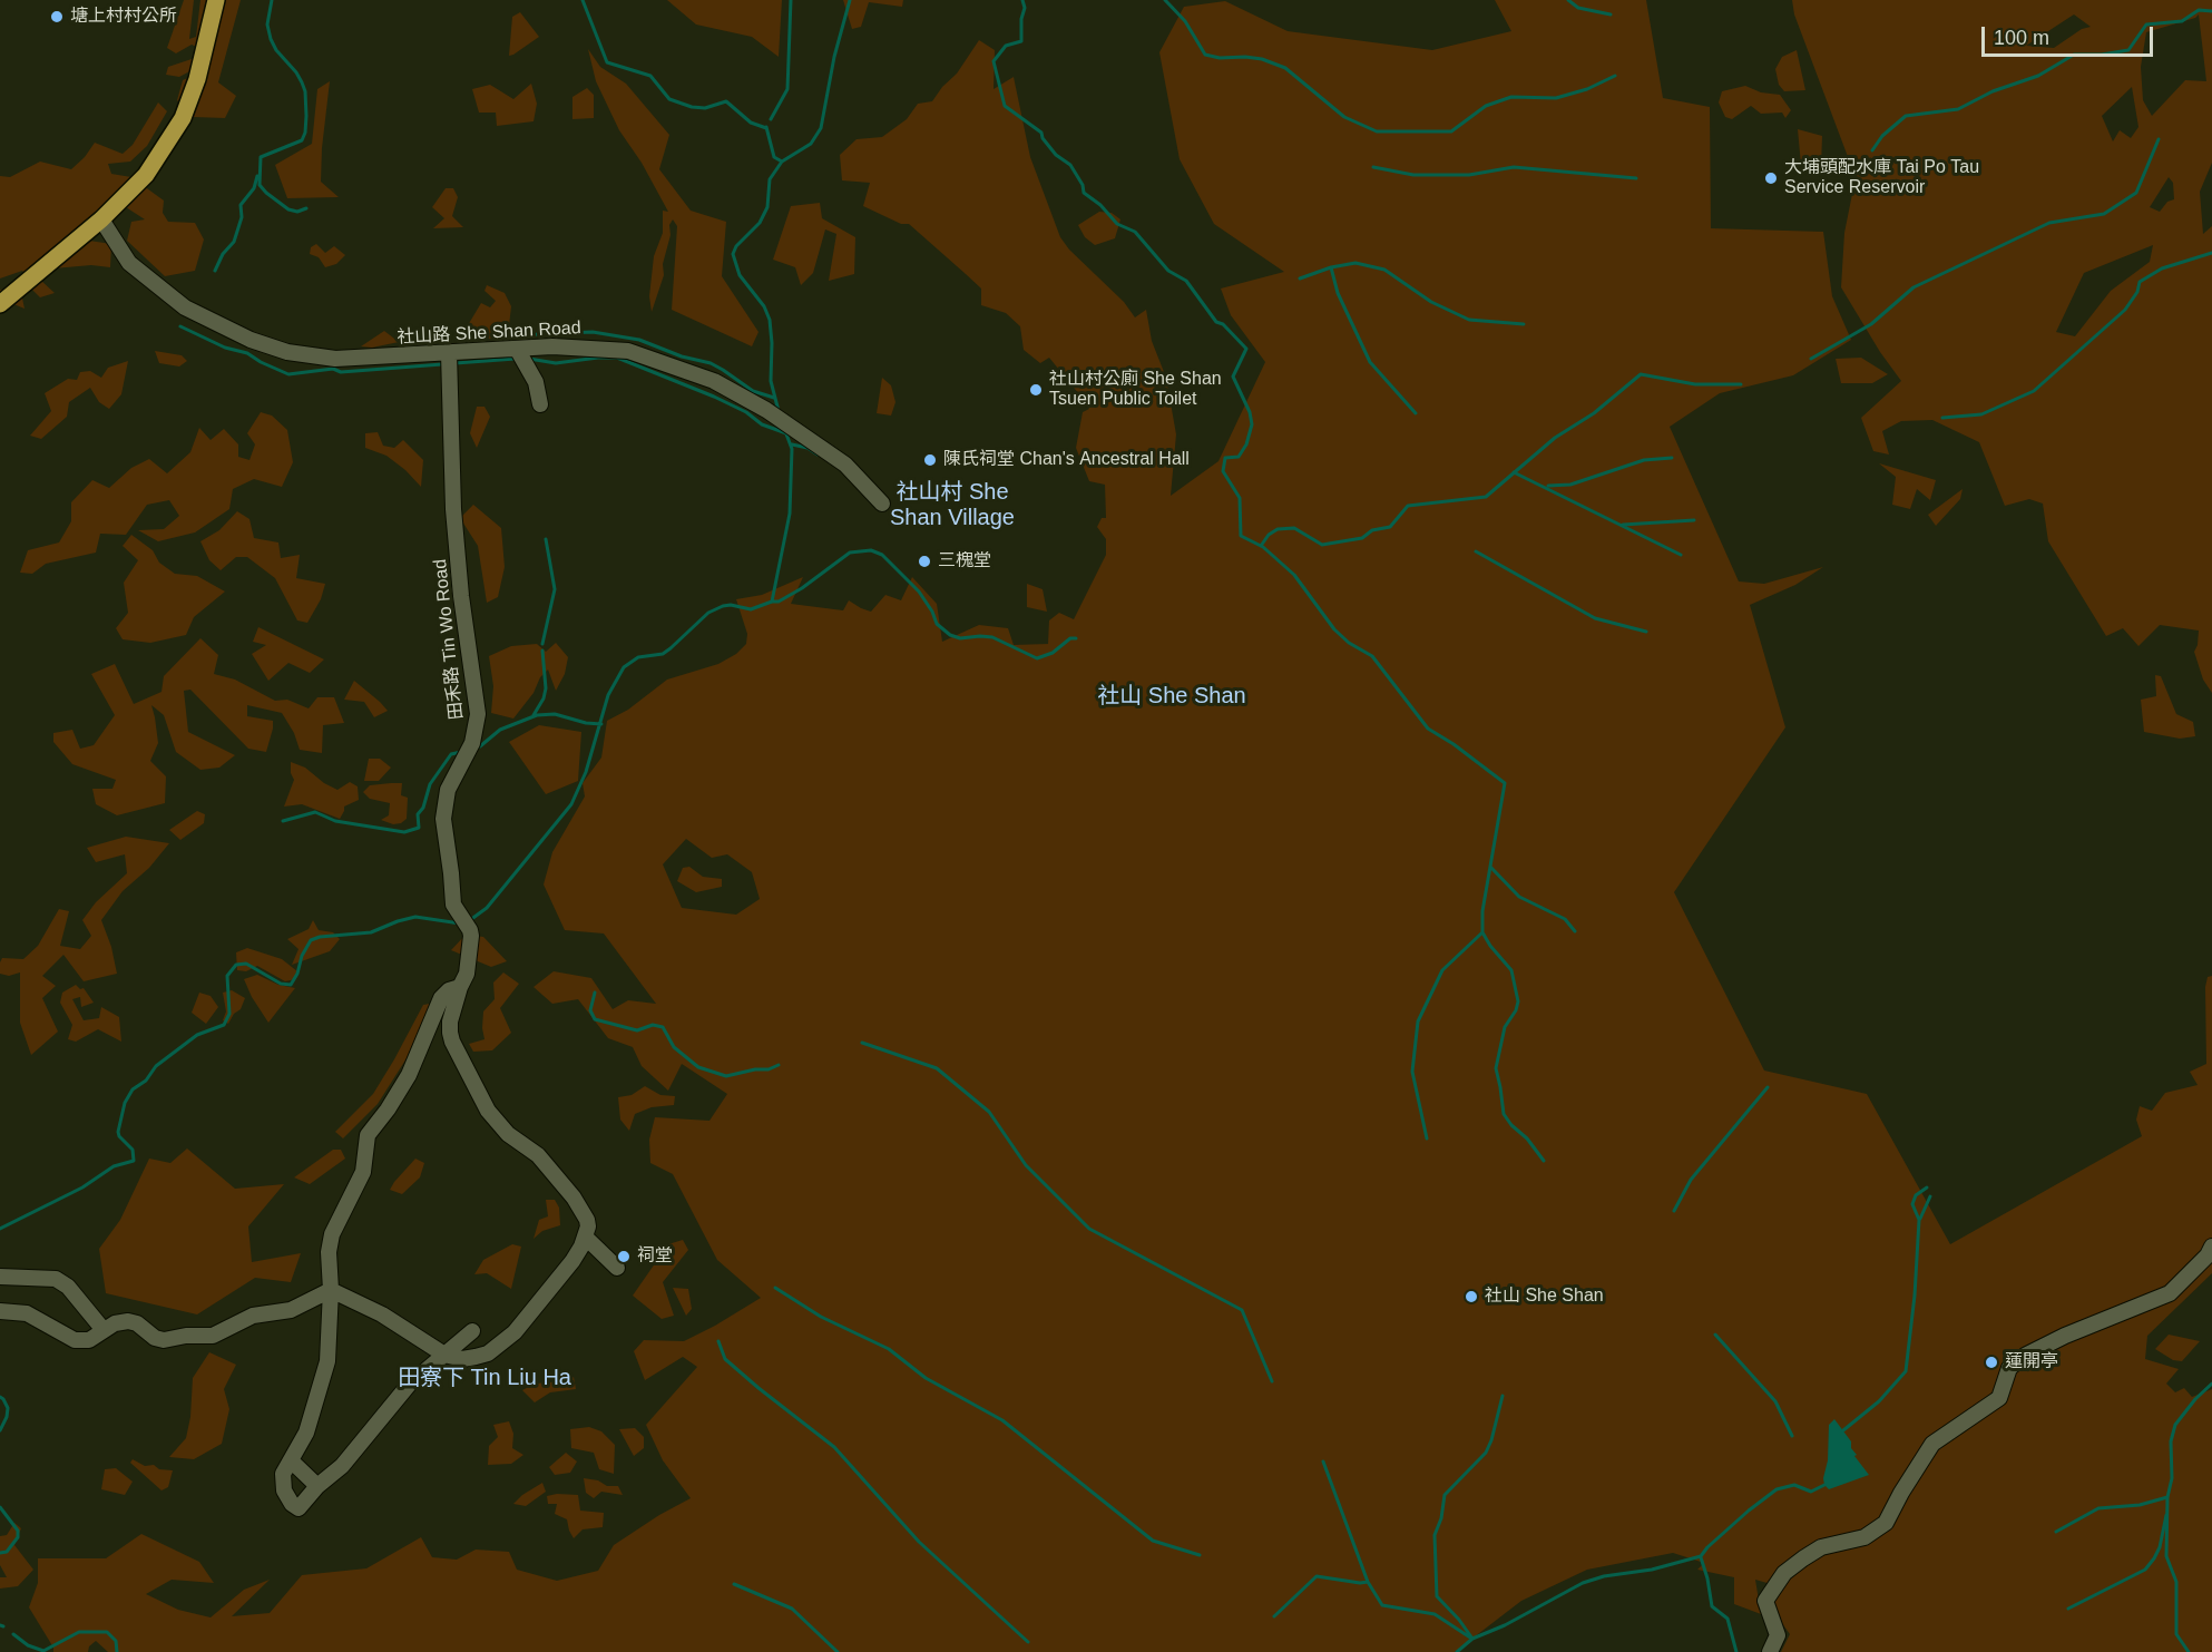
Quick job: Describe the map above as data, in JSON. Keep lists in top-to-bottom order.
{
  "streets": {
    "street": ["社山路 She Shan Road", "田禾路 Tin Wo Road"]
  },
  "crossings": [
    ["社山路 She Shan Road", "田禾路 Tin Wo Road"]
  ],
  "districts": ["社山村 She Shan Village", "社山 She Shan", "田寮下 Tin Liu Ha"],
  "places": [
    "塘上村村公所",
    "大埔頭配水庫 Tai Po Tau Service Reservoir",
    "社山村公廁 She Shan Tsuen Public Toilet",
    "陳氏祠堂 Chan's Ancestral Hall",
    "三槐堂",
    "祠堂",
    "社山 She Shan",
    "蓮開亭"
  ],
  "scale_bar": "100 m"
}
